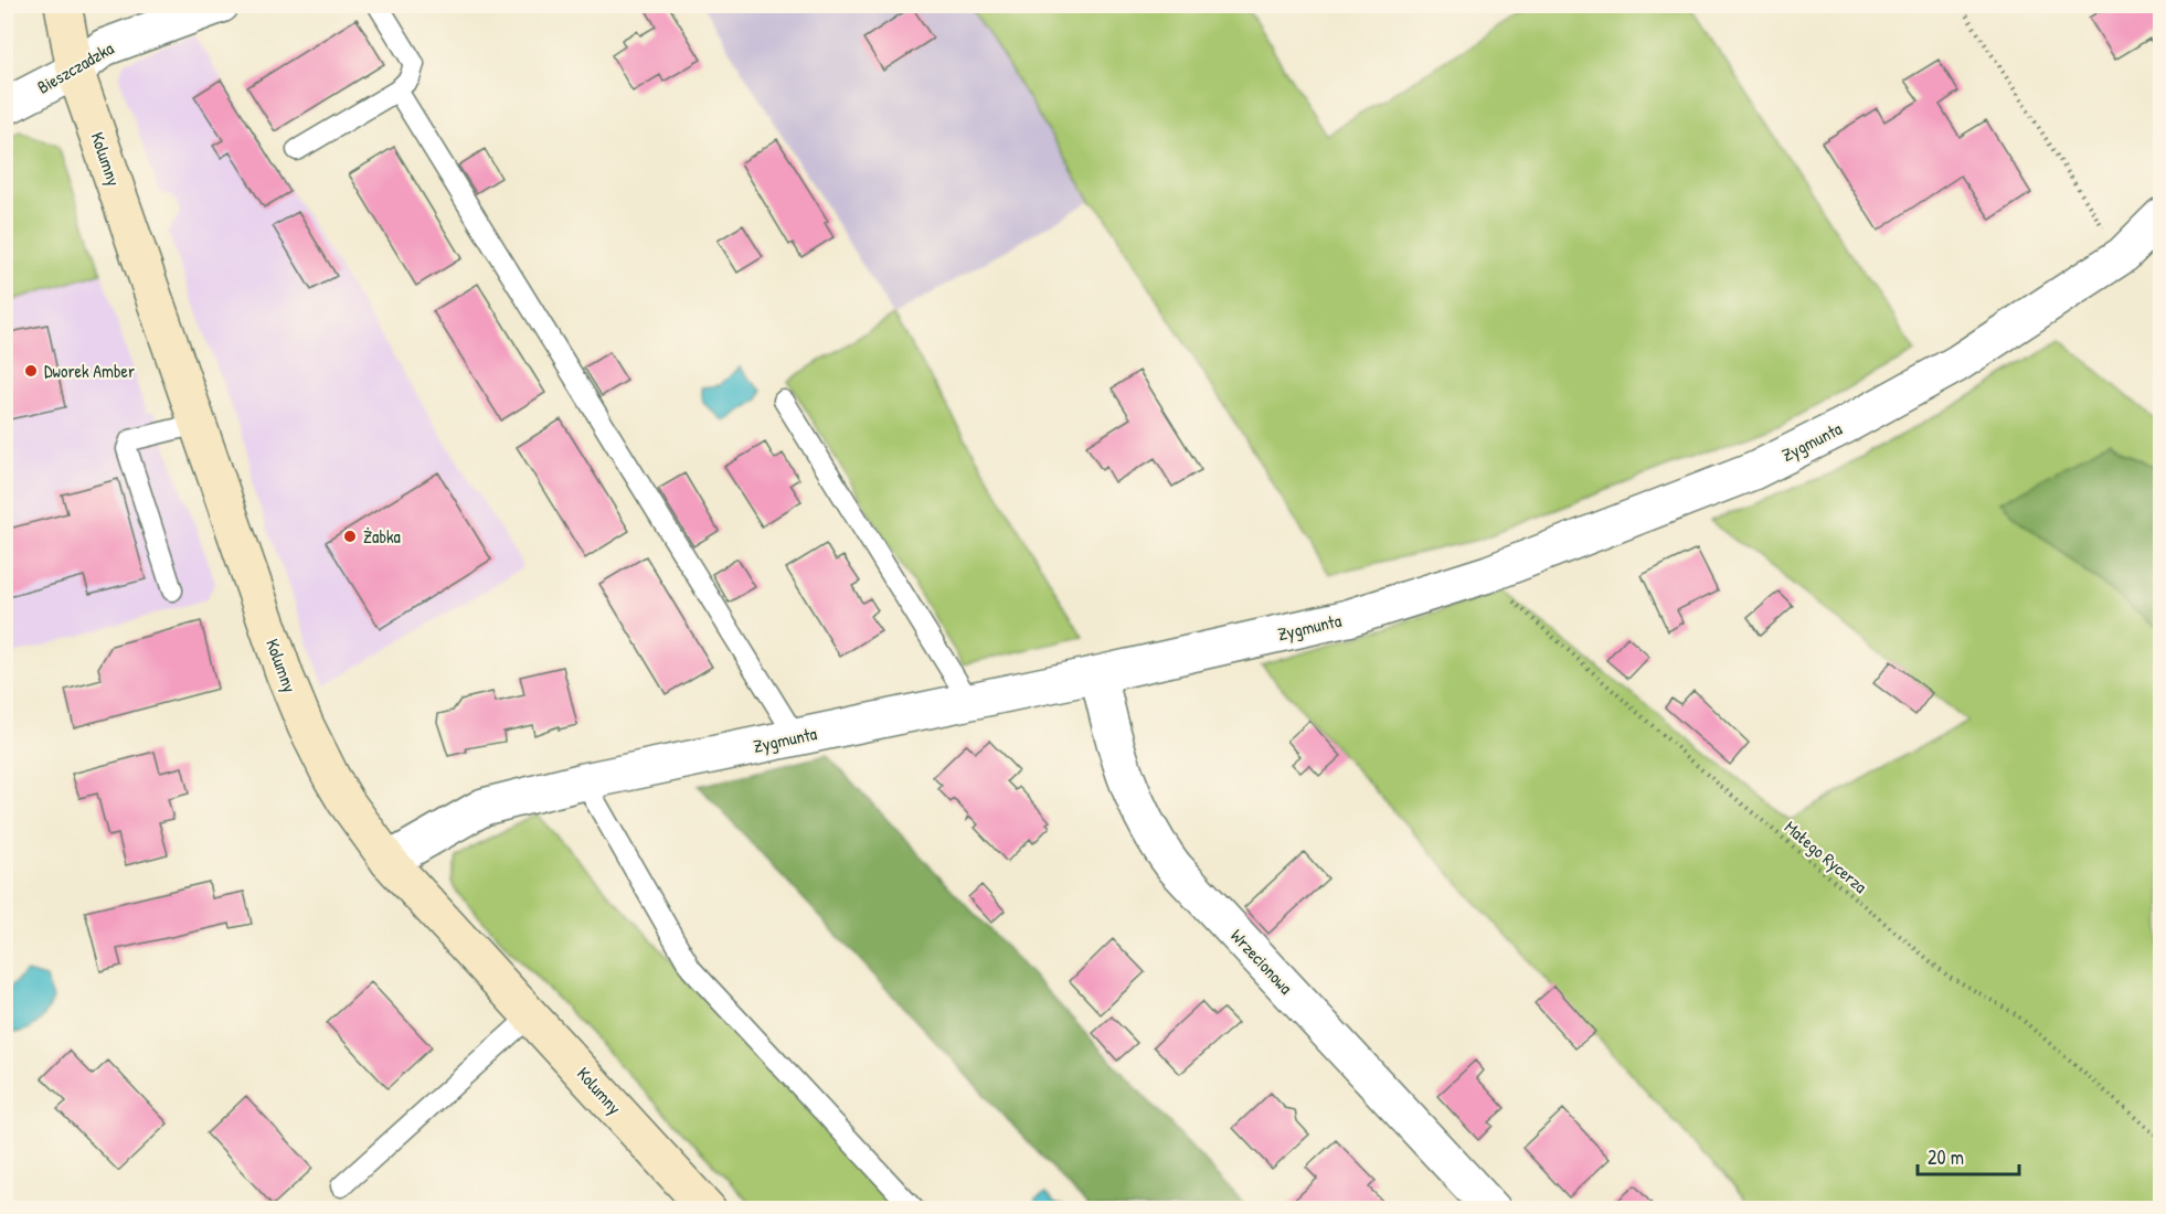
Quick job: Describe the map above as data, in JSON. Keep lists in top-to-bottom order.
{
  "streets": {
    "street": [
      "Bieszczadzka",
      "Kolumny",
      "Zygmunta",
      "Wrzecionowa"
    ],
    "path": ["Małego Rycerza"]
  },
  "crossings": [
    ["Bieszczadzka", "Kolumny"],
    ["Kolumny", "Zygmunta"],
    ["Zygmunta", "Małego Rycerza"],
    ["Zygmunta", "Wrzecionowa"]
  ],
  "places": ["Dworek Amber", "Żabka"],
  "scale_bar": "20 m"
}
